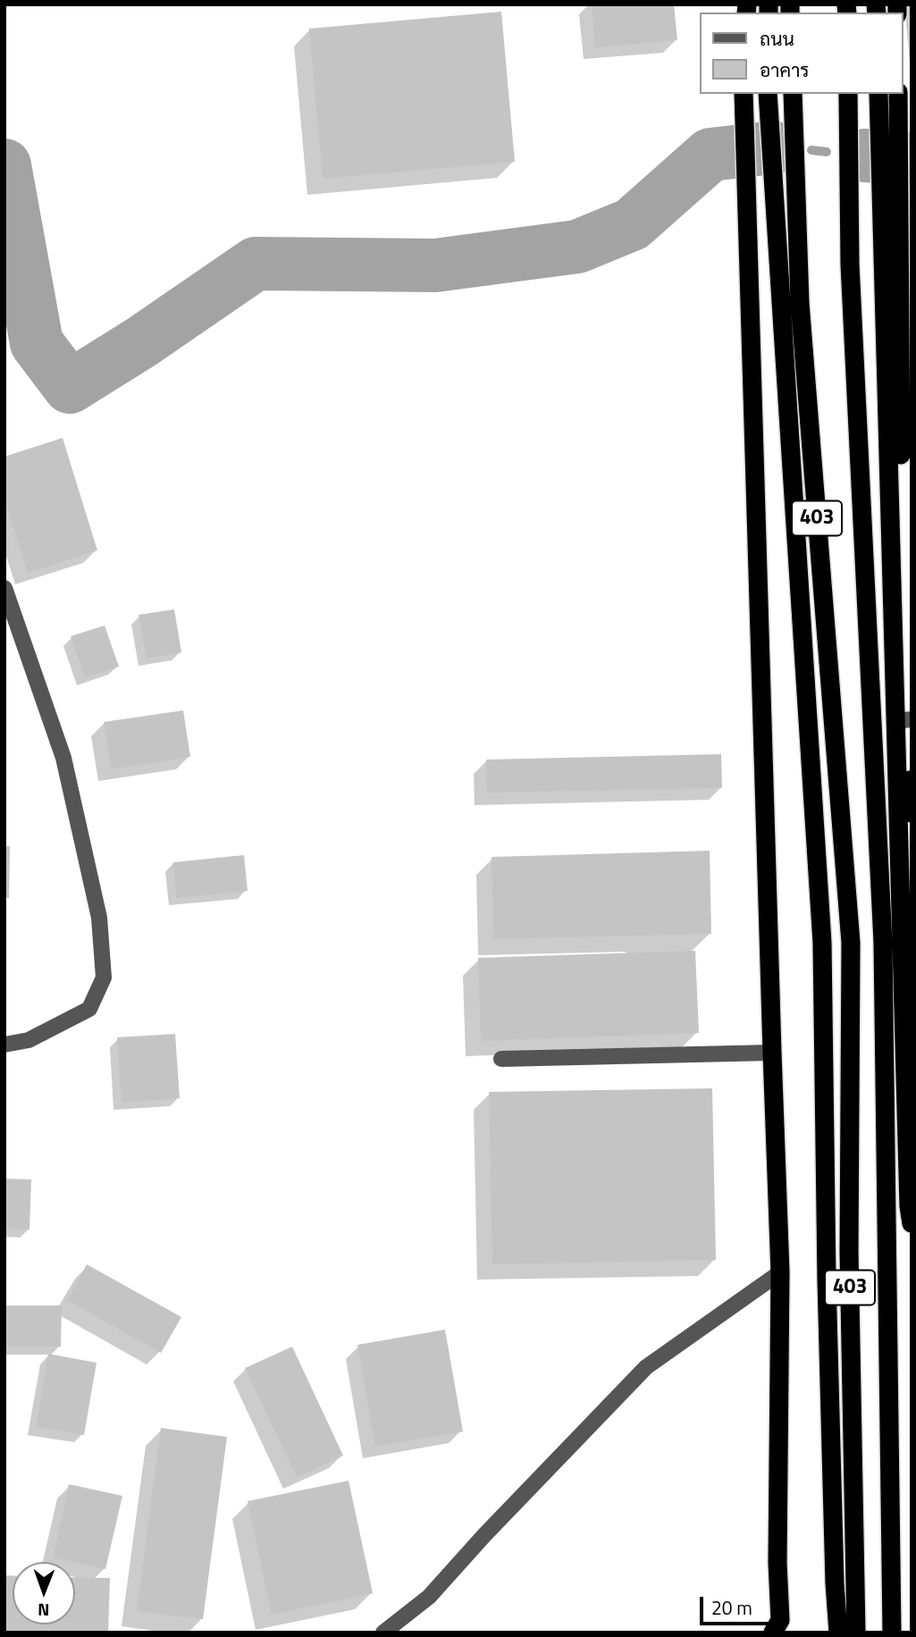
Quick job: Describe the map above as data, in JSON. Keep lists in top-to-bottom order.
{
  "streets": {
    "highway": ["403"]
  },
  "legend": ["ถนน", "อาคาร"],
  "scale_bar": "20 m",
  "north": "bottom"
}
